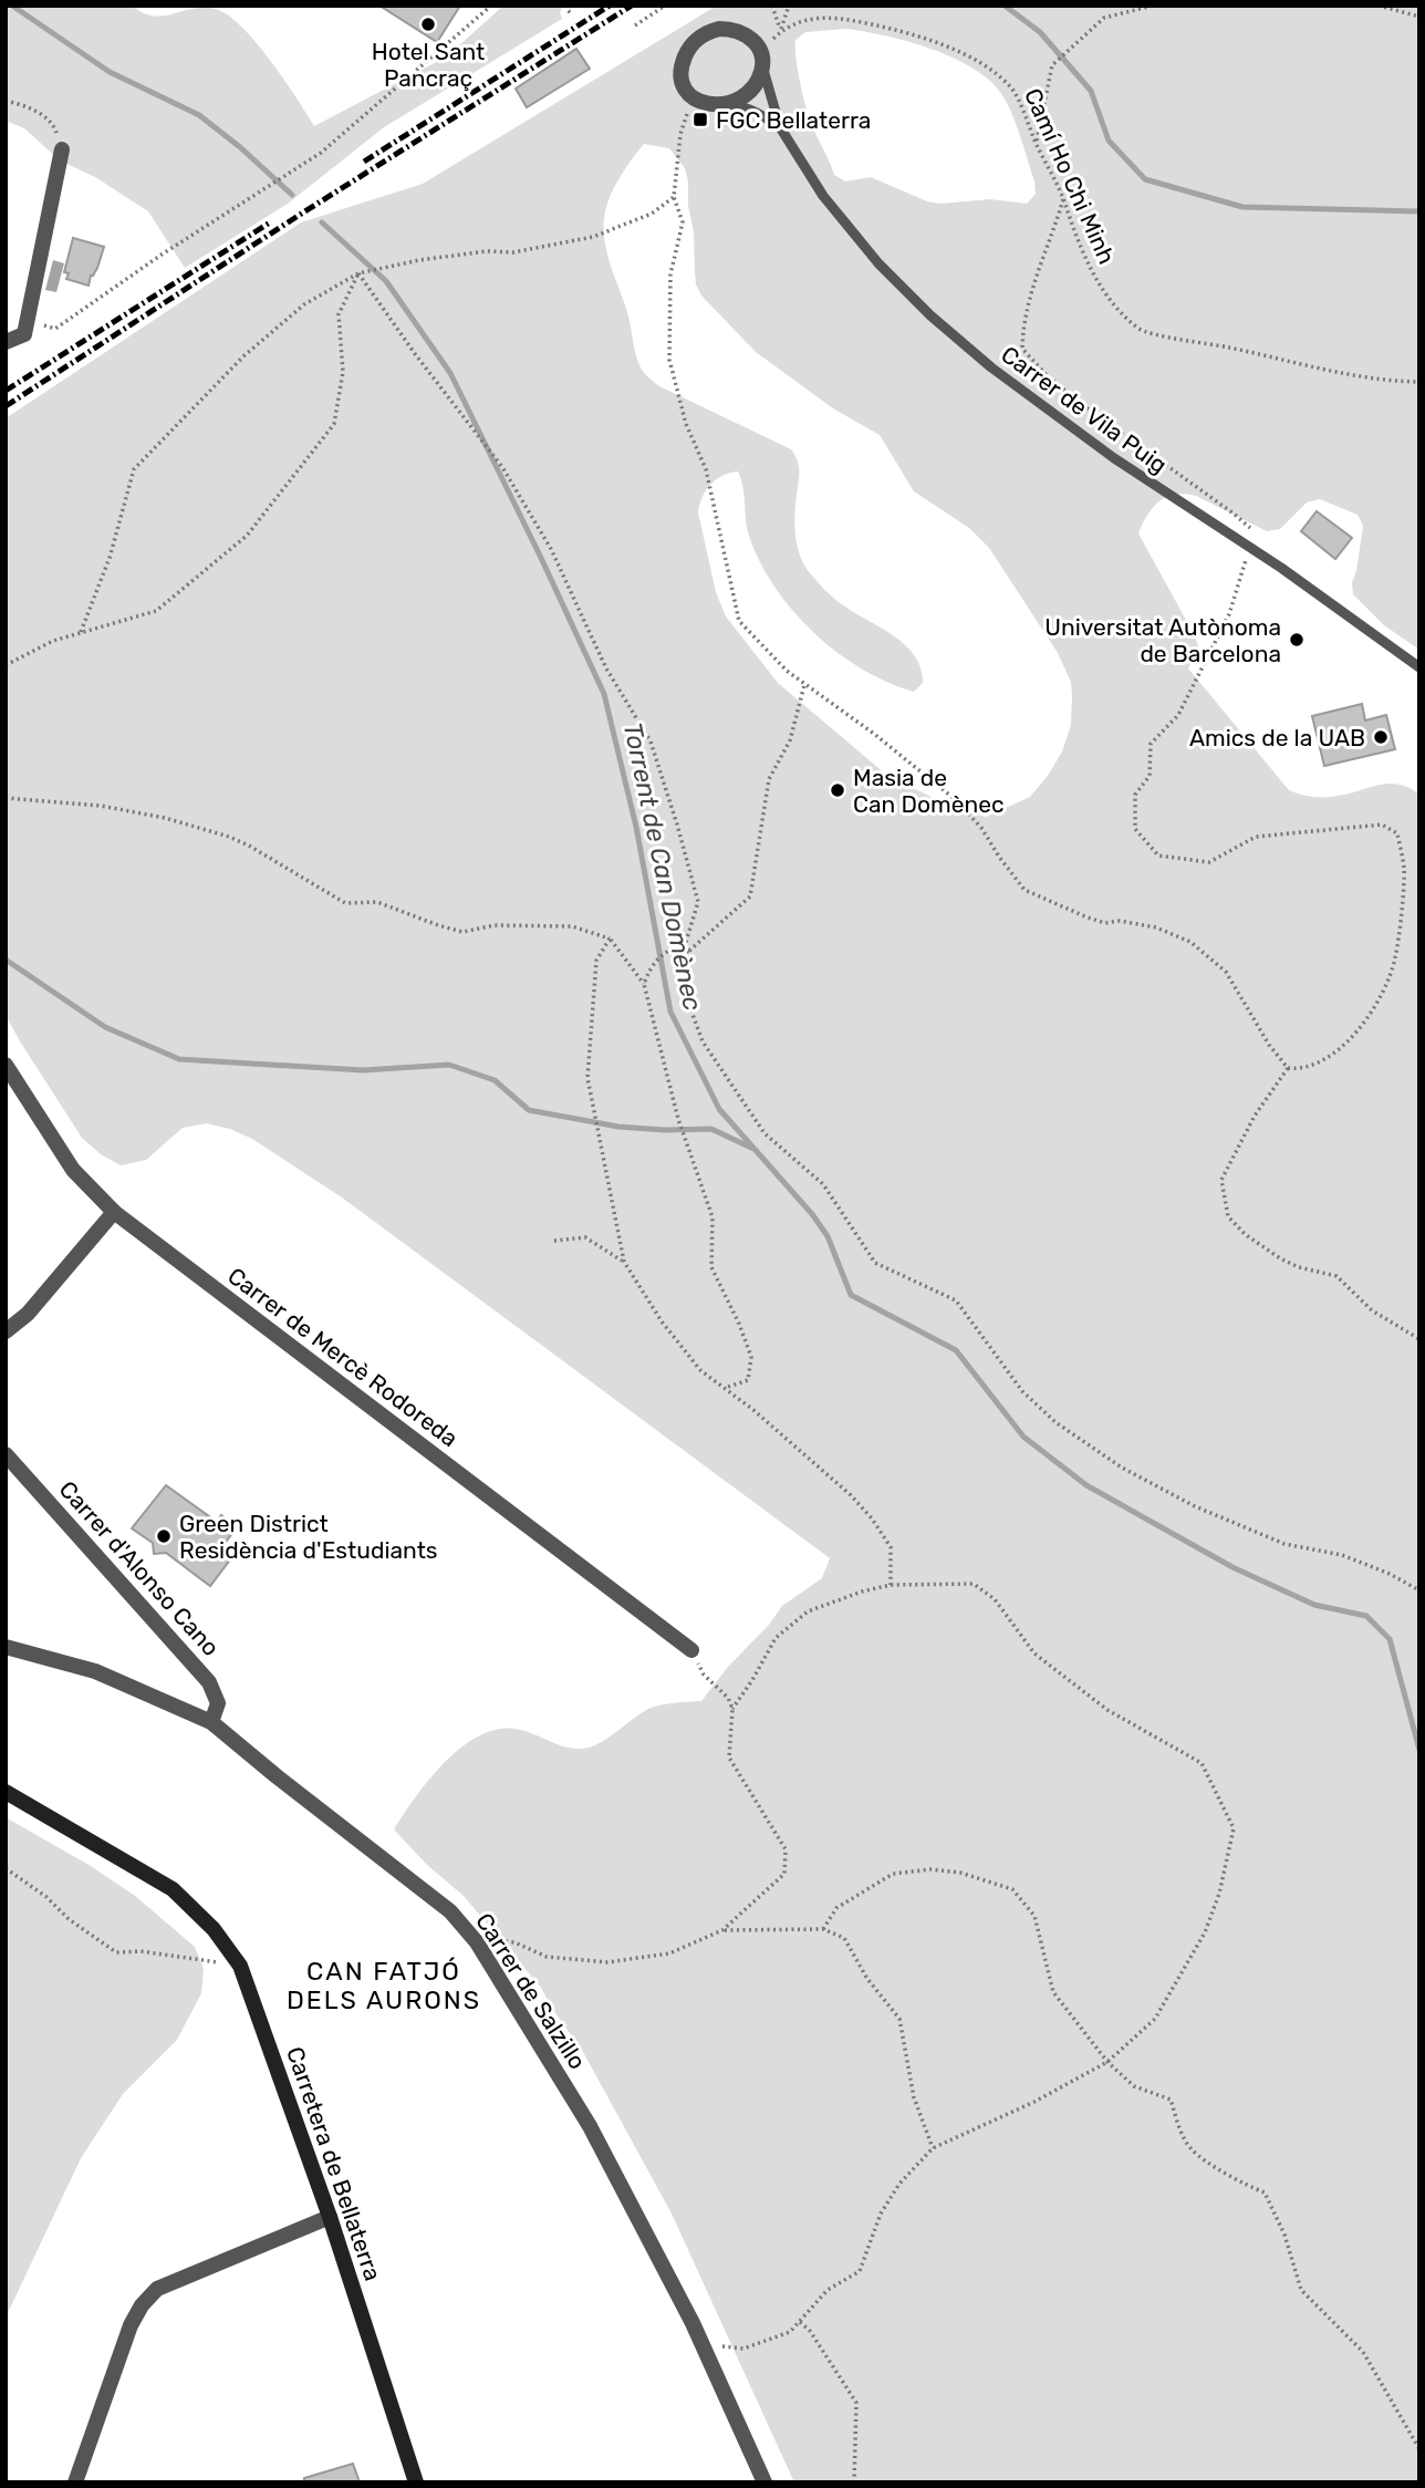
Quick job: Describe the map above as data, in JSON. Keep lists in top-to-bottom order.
{
  "streets": {
    "street": [
      "Carrer de Mercè Rodoreda",
      "Carrer d'Alonso Cano",
      "Carrer de Salzillo",
      "Carretera de Bellaterra"
    ],
    "lane": ["Carrer de Vila Puig"],
    "path": ["Camí Ho Chi Minh"]
  },
  "crossings": [
    ["Carrer d'Alonso Cano", "Carrer de Salzillo"]
  ],
  "districts": ["CAN FATJÓ DELS AURONS"],
  "water": ["Torrent de Can Domènec"],
  "places": {
    "other": [
      "Hotel Sant Pancraç",
      "Universitat Autònoma de Barcelona",
      "Amics de la UAB",
      "Masia de Can Domènec",
      "Green District Residència d'Estudiants"
    ],
    "transit": ["FGC Bellaterra"]
  }
}
